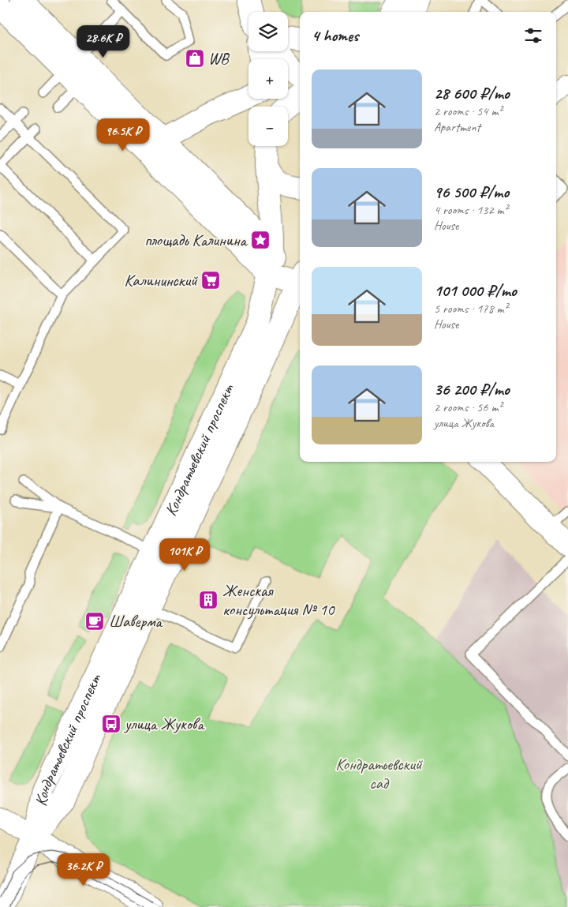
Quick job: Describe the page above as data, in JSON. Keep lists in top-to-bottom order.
{
  "streets": {
    "main road": ["Кондратьевский проспект"]
  },
  "parks": ["Кондратьевский сад"],
  "places": {
    "shop": ["WB"],
    "place": ["площадь Калинина"],
    "supermarket": ["Калининский"],
    "building": ["Женская консультация № 10"],
    "cafe": ["Шаверма"],
    "bus stop": ["улица Жукова"]
  },
  "page": {
    "map_buttons": ["+", "−"],
    "heading": "4 homes",
    "price": [
      "28.6K ₽",
      "96.5K ₽",
      "101K ₽",
      "36.2K ₽"
    ],
    "list": [
      {
        "name": "28 600 ₽/mo",
        "note": "2 rooms · 54 m² · Apartment"
      },
      {
        "name": "96 500 ₽/mo",
        "note": "4 rooms · 132 m² · House"
      },
      {
        "name": "101 000 ₽/mo",
        "note": "5 rooms · 178 m² · House"
      },
      {
        "name": "36 200 ₽/mo",
        "note": "2 rooms · 56 m² · улица Жукова"
      }
    ]
  }
}
